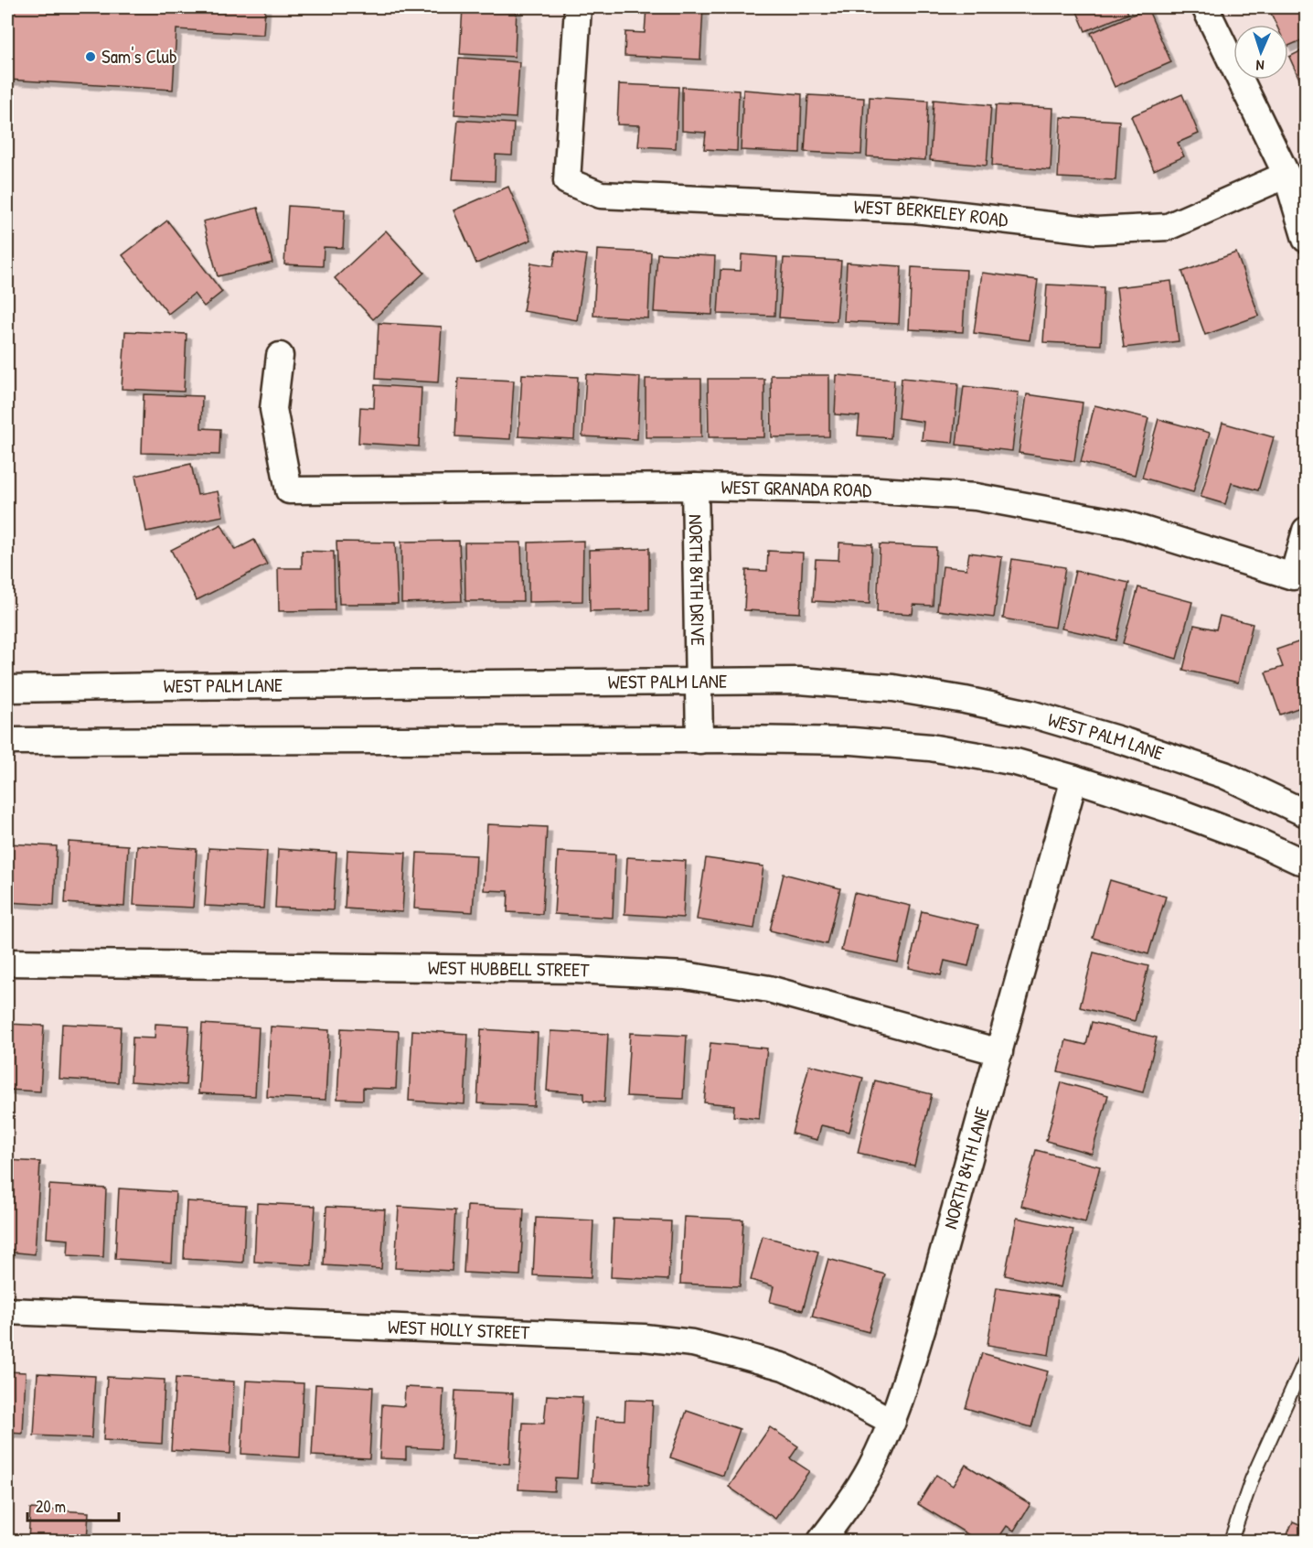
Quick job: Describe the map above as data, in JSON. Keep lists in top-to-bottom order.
{
  "streets": {
    "street": [
      "WEST BERKELEY ROAD",
      "WEST GRANADA ROAD",
      "NORTH 84TH DRIVE",
      "WEST PALM LANE",
      "WEST HUBBELL STREET",
      "NORTH 84TH LANE",
      "WEST HOLLY STREET"
    ]
  },
  "crossings": [
    ["WEST GRANADA ROAD", "NORTH 84TH DRIVE"],
    ["NORTH 84TH DRIVE", "WEST PALM LANE"],
    ["WEST HUBBELL STREET", "NORTH 84TH LANE"],
    ["NORTH 84TH LANE", "WEST HOLLY STREET"]
  ],
  "places": ["Sam's Club"],
  "scale_bar": "20 m",
  "north": "bottom"
}
